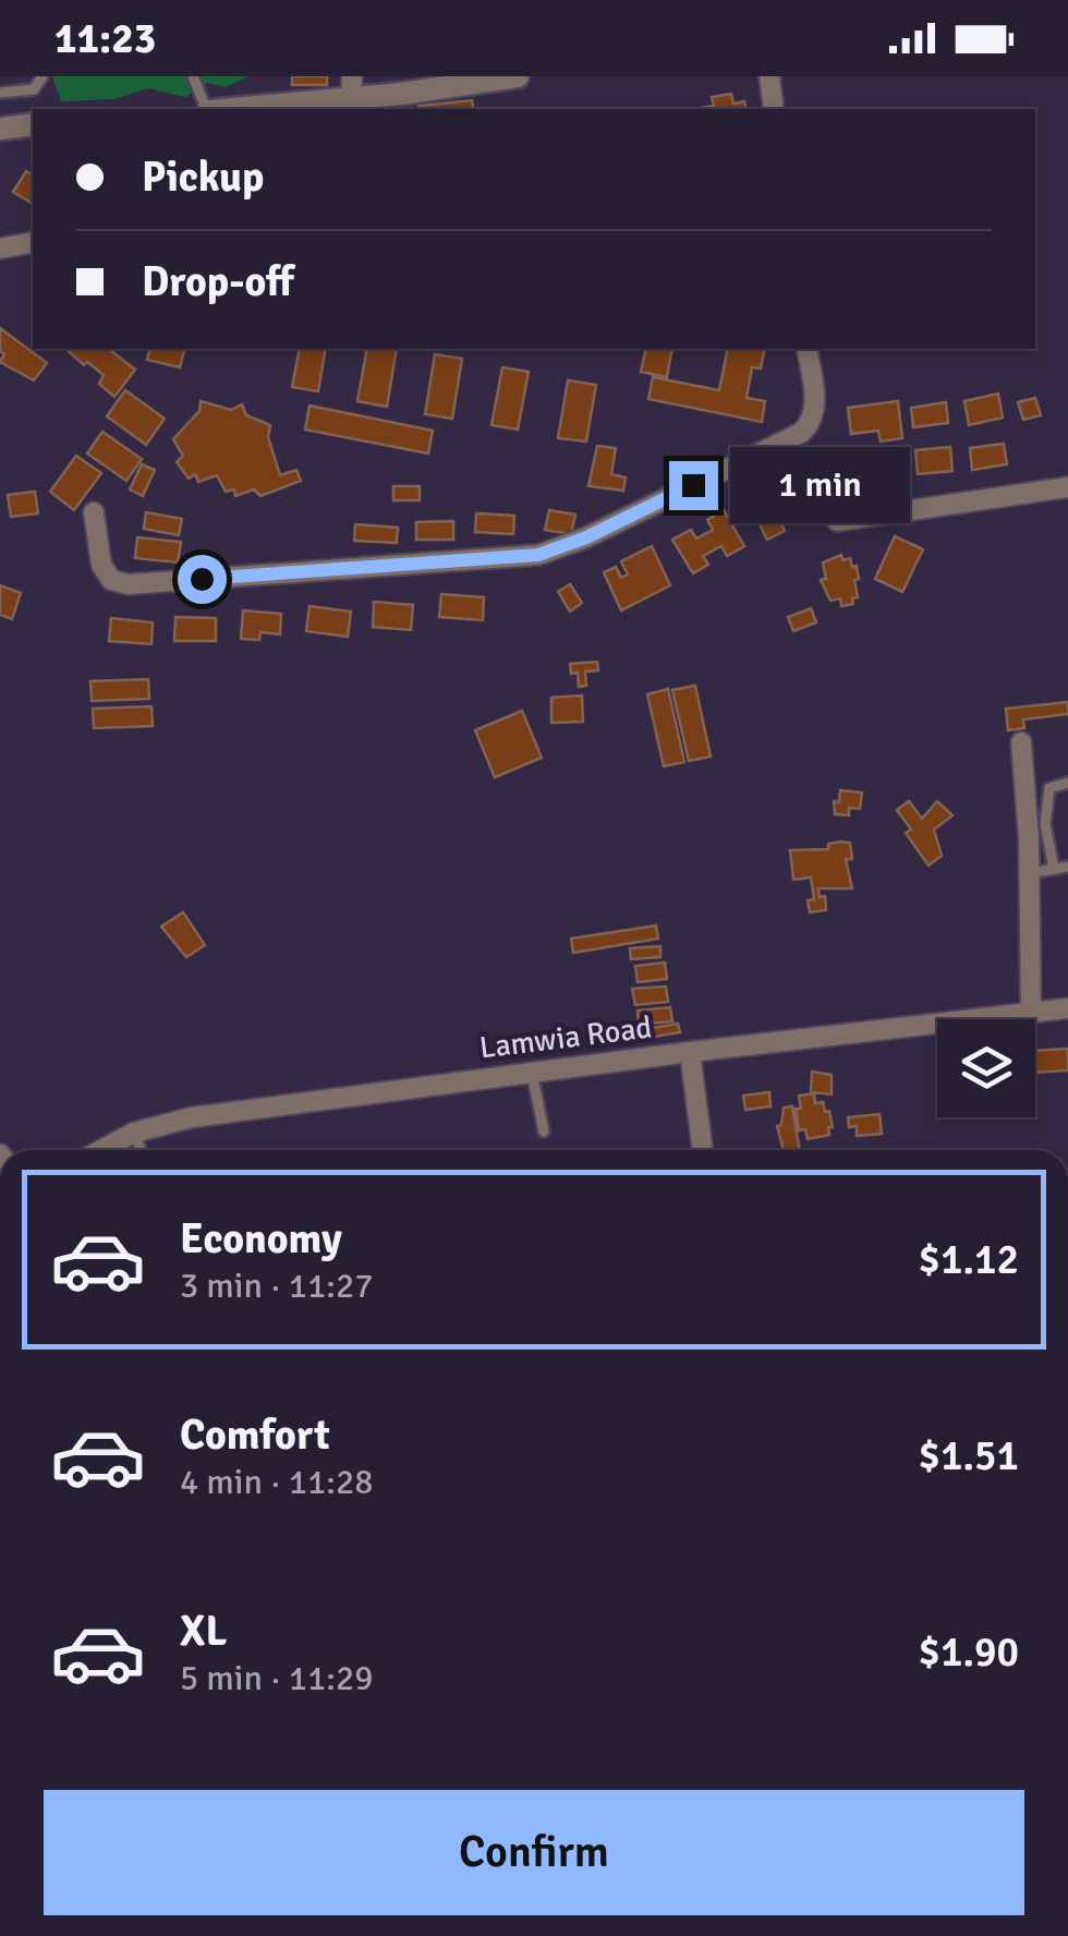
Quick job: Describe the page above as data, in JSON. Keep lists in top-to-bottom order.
{
  "streets": {
    "street": ["Lamwia Road"]
  },
  "page": {
    "status": "11:23",
    "banner": ["Pickup", "Drop-off"],
    "bubble": "1 min",
    "list": [
      {
        "name": "Economy",
        "note": "3 min · 11:27",
        "value": "$1.12"
      },
      {
        "name": "Comfort",
        "note": "4 min · 11:28",
        "value": "$1.51"
      },
      {
        "name": "XL",
        "note": "5 min · 11:29",
        "value": "$1.90"
      }
    ],
    "buttons": "Confirm"
  }
}
